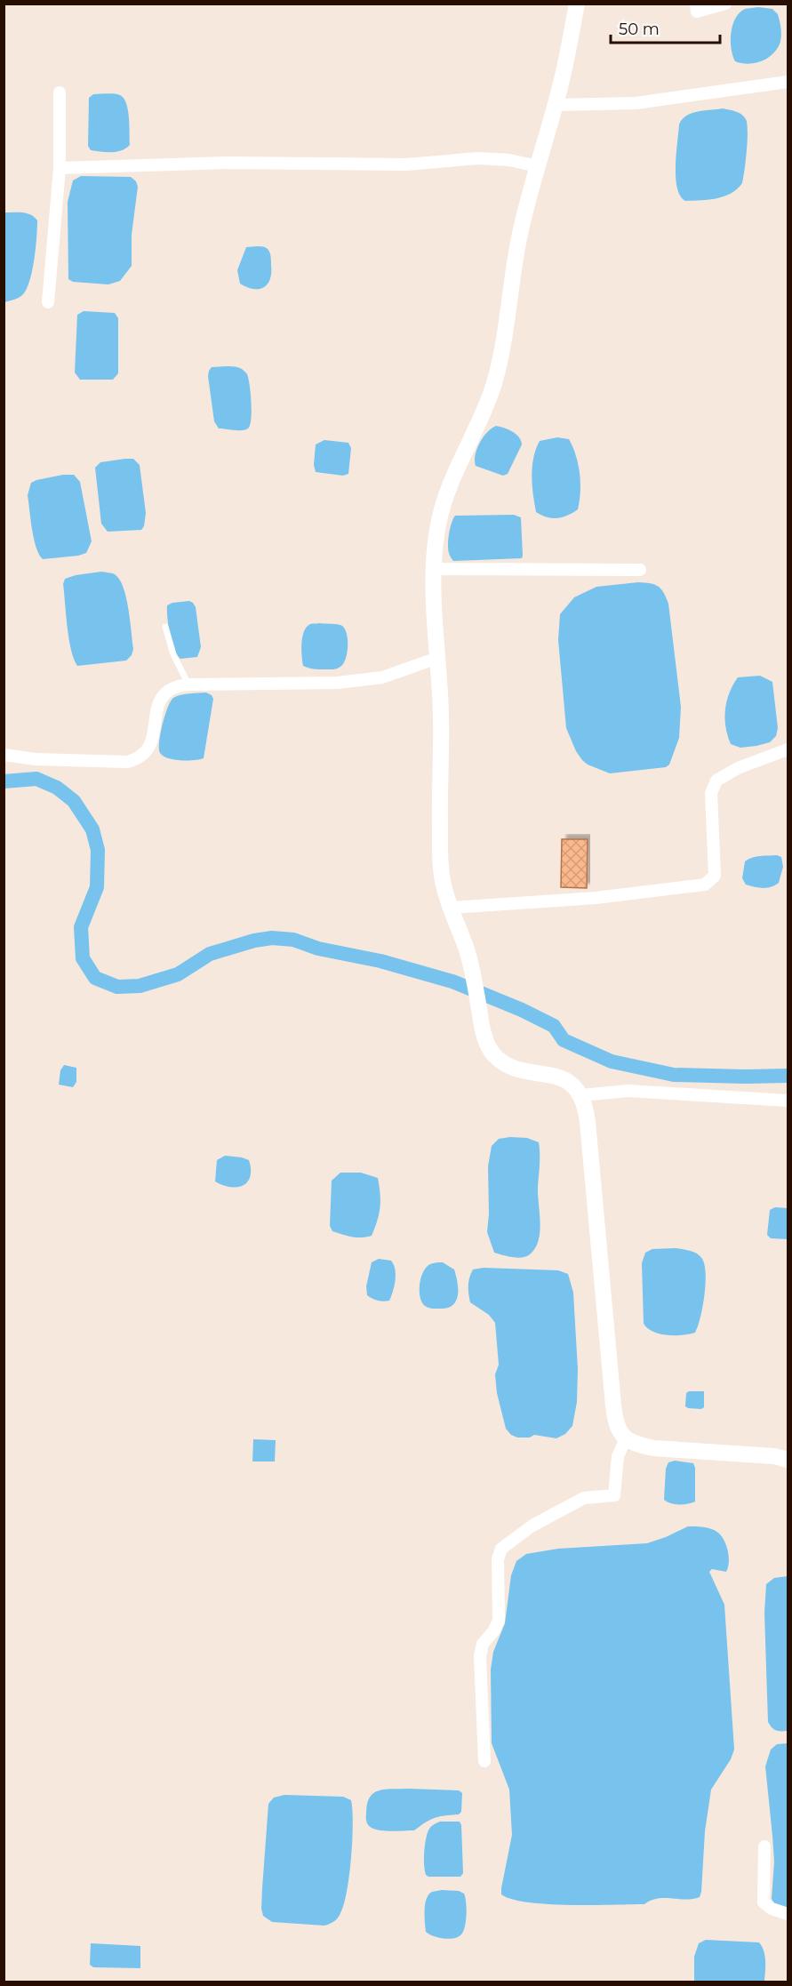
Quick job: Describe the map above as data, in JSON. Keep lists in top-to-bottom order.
{
  "scale_bar": "50 m"
}
